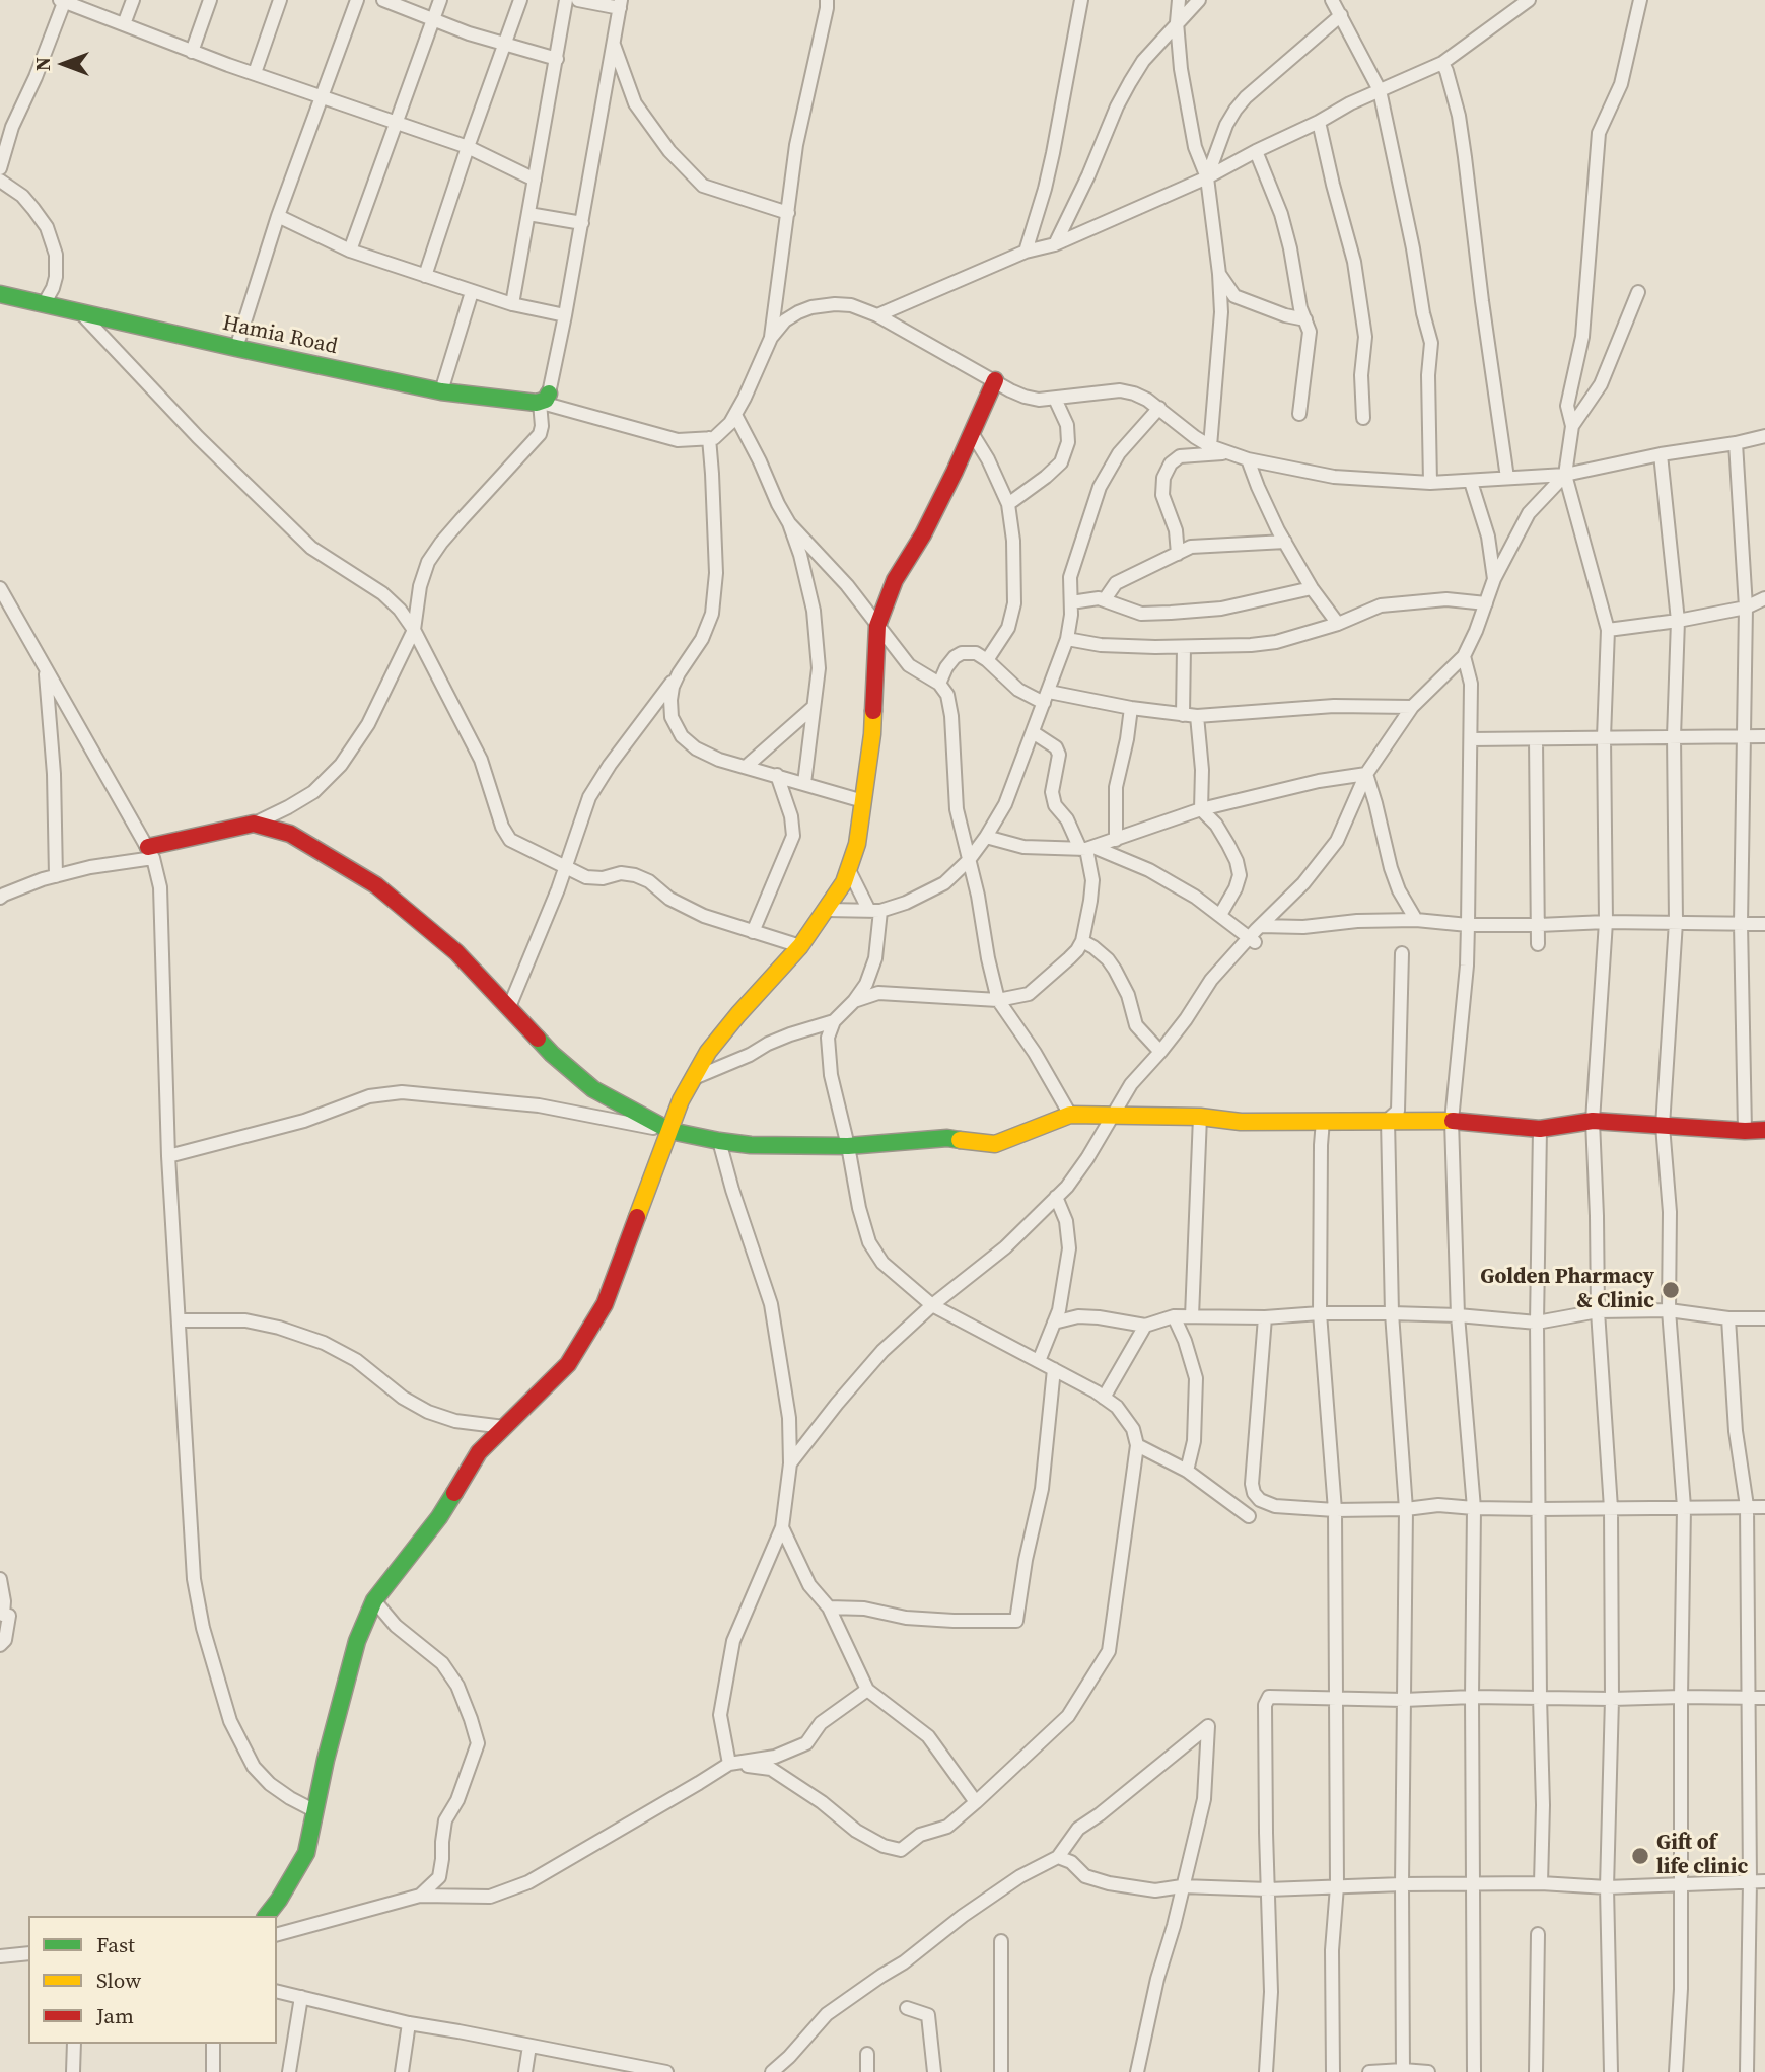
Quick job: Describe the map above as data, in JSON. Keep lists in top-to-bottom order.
{
  "streets": {
    "street": ["Hamia Road"]
  },
  "places": ["Golden Pharmacy & Clinic", "Gift of life clinic"],
  "legend": ["Fast", "Slow", "Jam"],
  "north": "left"
}
